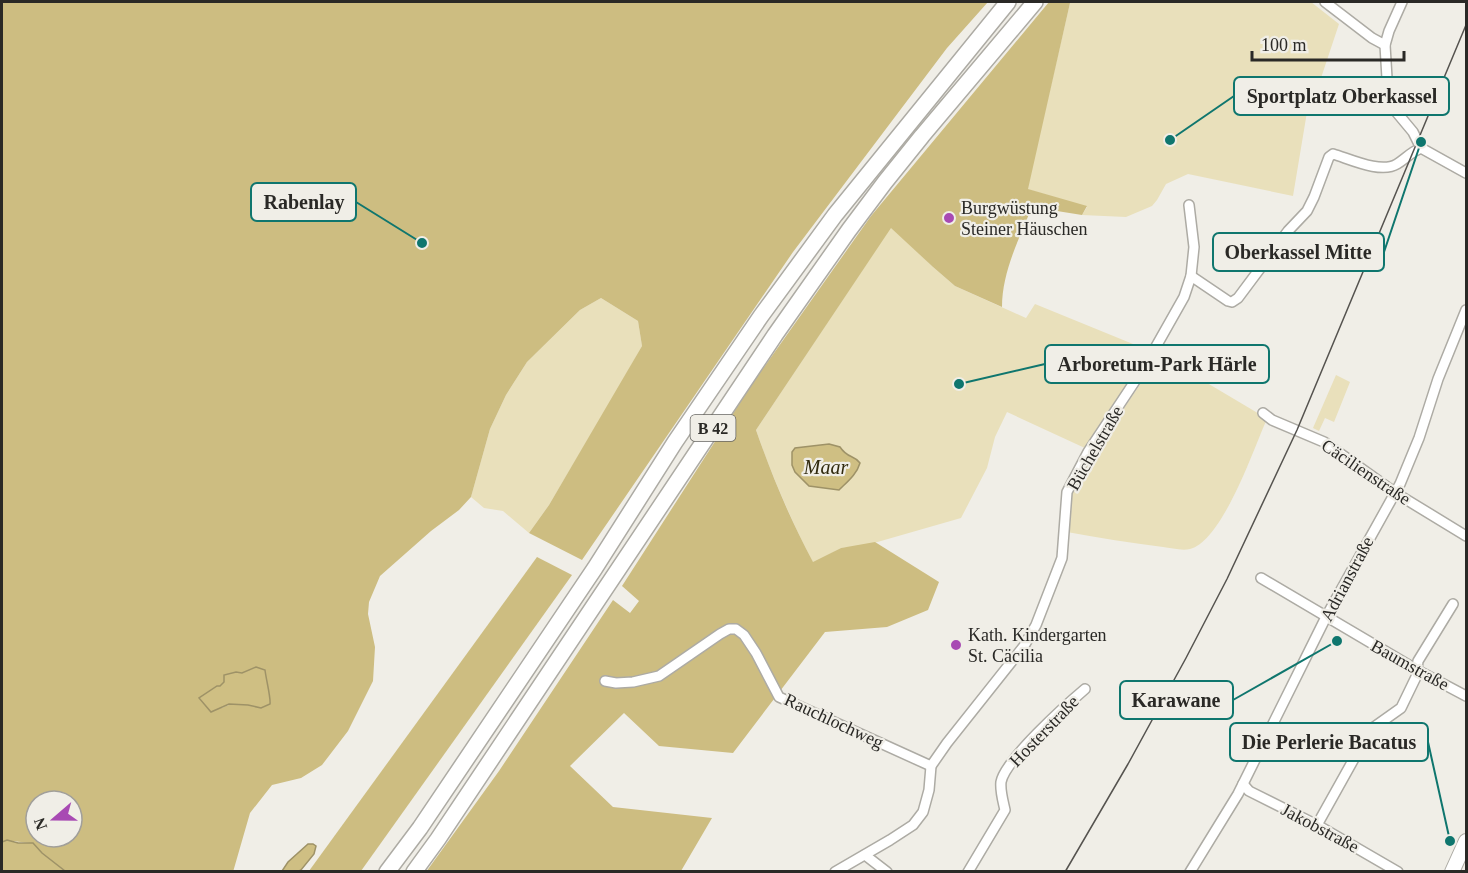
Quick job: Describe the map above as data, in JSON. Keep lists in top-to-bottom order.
{
  "streets": {
    "highway": ["B 42"],
    "street": [
      "Büchelstraße",
      "Cäcilienstraße",
      "Adrianstraße",
      "Baumstraße",
      "Rauchlochweg",
      "Hosterstraße",
      "Jakobstraße"
    ]
  },
  "crossings": [
    ["Büchelstraße", "Rauchlochweg"],
    ["Cäcilienstraße", "Adrianstraße"],
    ["Adrianstraße", "Baumstraße"],
    ["Adrianstraße", "Jakobstraße"]
  ],
  "water": ["Maar"],
  "places": [
    "Sportplatz Oberkassel",
    "Oberkassel Mitte",
    "Burgwüstung Steiner Häuschen",
    "Rabenlay",
    "Arboretum-Park Härle",
    "Karawane",
    "Kath. Kindergarten St. Cäcilia",
    "Die Perlerie Bacatus"
  ],
  "scale_bar": "100 m",
  "north": "left"
}
